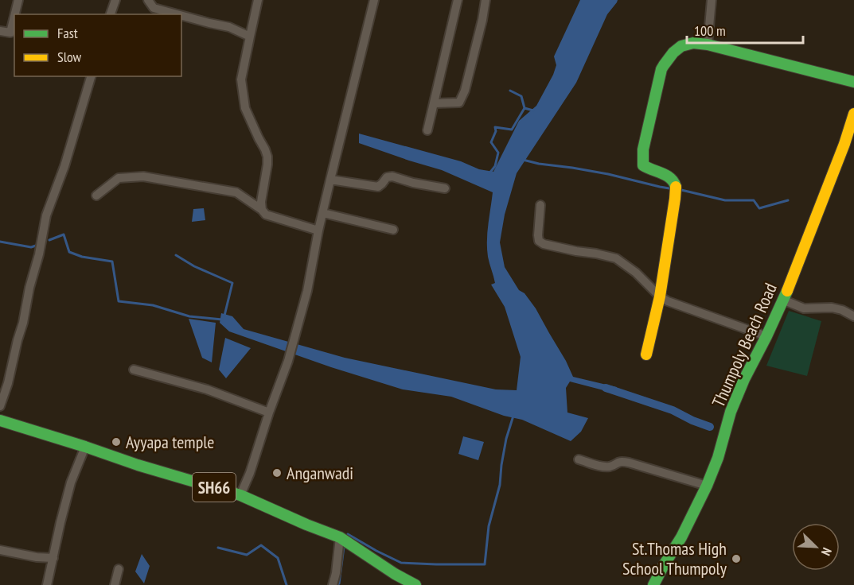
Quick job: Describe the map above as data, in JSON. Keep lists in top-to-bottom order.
{
  "streets": {
    "main road": ["Thumpoly Beach Road", "SH66"]
  },
  "places": ["Ayyapa temple", "Anganwadi", "St.Thomas High School Thumpoly"],
  "legend": ["Fast", "Slow"],
  "scale_bar": "100 m",
  "north": "bottom right"
}
